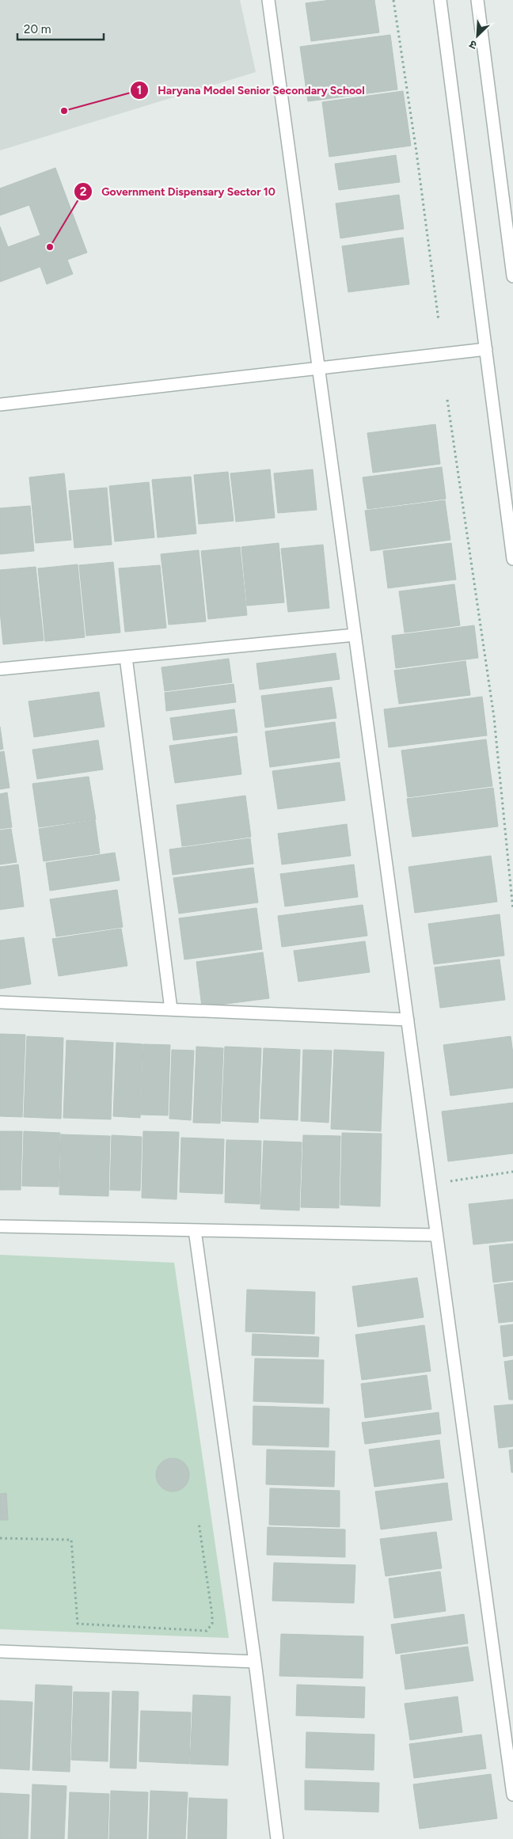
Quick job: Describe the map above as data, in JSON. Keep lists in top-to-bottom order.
{
  "places": ["Haryana Model Senior Secondary School", "Government Dispensary Sector 10"],
  "scale_bar": "20 m",
  "north": "bottom left"
}
